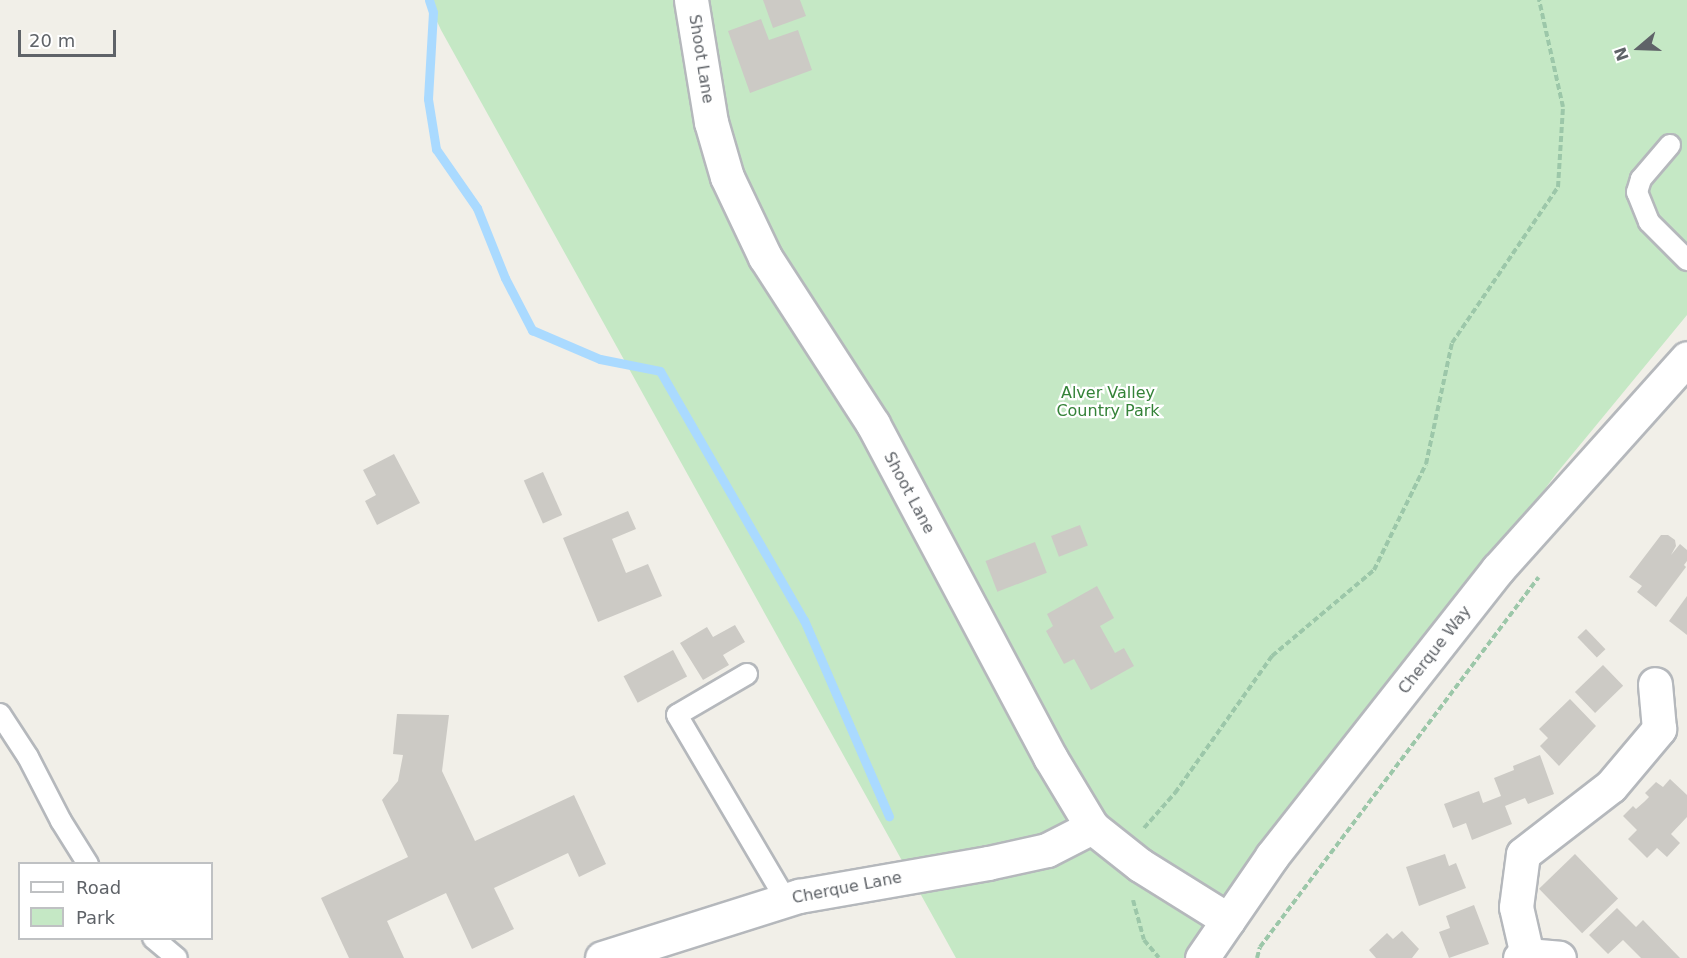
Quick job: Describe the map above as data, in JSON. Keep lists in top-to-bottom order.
{
  "streets": {
    "street": ["Shoot Lane", "Cherque Way", "Cherque Lane"]
  },
  "crossings": [
    ["Shoot Lane", "Cherque Way"],
    ["Shoot Lane", "Cherque Lane"]
  ],
  "parks": ["Alver Valley Country Park"],
  "legend": ["Road", "Park"],
  "scale_bar": "20 m",
  "north": "left"
}
